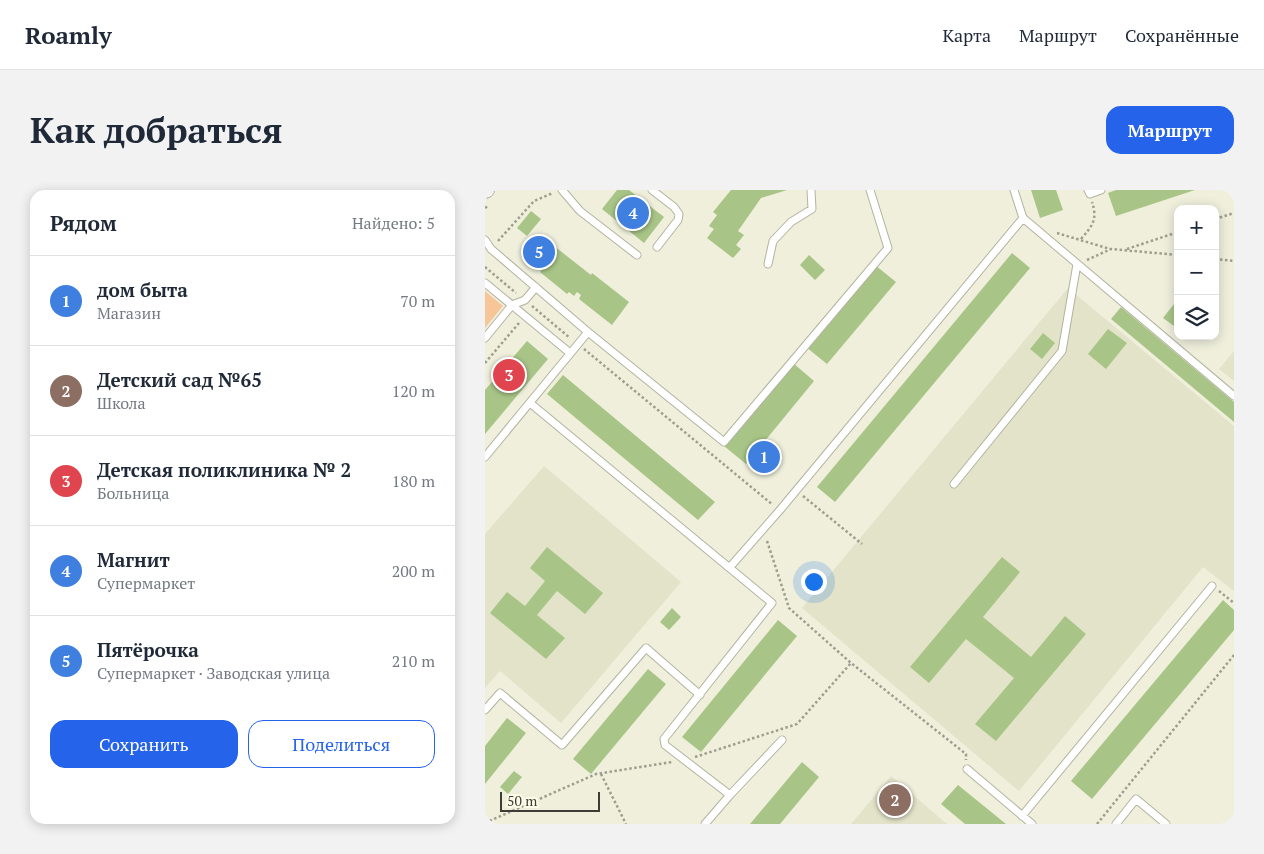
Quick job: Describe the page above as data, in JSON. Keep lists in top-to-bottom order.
{
  "scale_bar": "50 m",
  "page": {
    "header": "Roamly",
    "nav": ["Карта", "Маршрут", "Сохранённые"],
    "buttons": [
      "Маршрут",
      ["Сохранить", "Поделиться"]
    ],
    "title": "Как добраться",
    "heading": ["Рядом", "Найдено: 5"],
    "pins": [
      "4",
      "5",
      "3",
      "1",
      "2"
    ],
    "map_buttons": ["+", "−"],
    "list": [
      {
        "mark": "1",
        "name": "дом быта",
        "note": "Магазин",
        "value": "70 m"
      },
      {
        "mark": "2",
        "name": "Детский сад №65",
        "note": "Школа",
        "value": "120 m"
      },
      {
        "mark": "3",
        "name": "Детская поликлиника № 2",
        "note": "Больница",
        "value": "180 m"
      },
      {
        "mark": "4",
        "name": "Магнит",
        "note": "Супермаркет",
        "value": "200 m"
      },
      {
        "mark": "5",
        "name": "Пятёрочка",
        "note": "Супермаркет · Заводская улица",
        "value": "210 m"
      }
    ],
    "scale": "50 m"
  }
}
